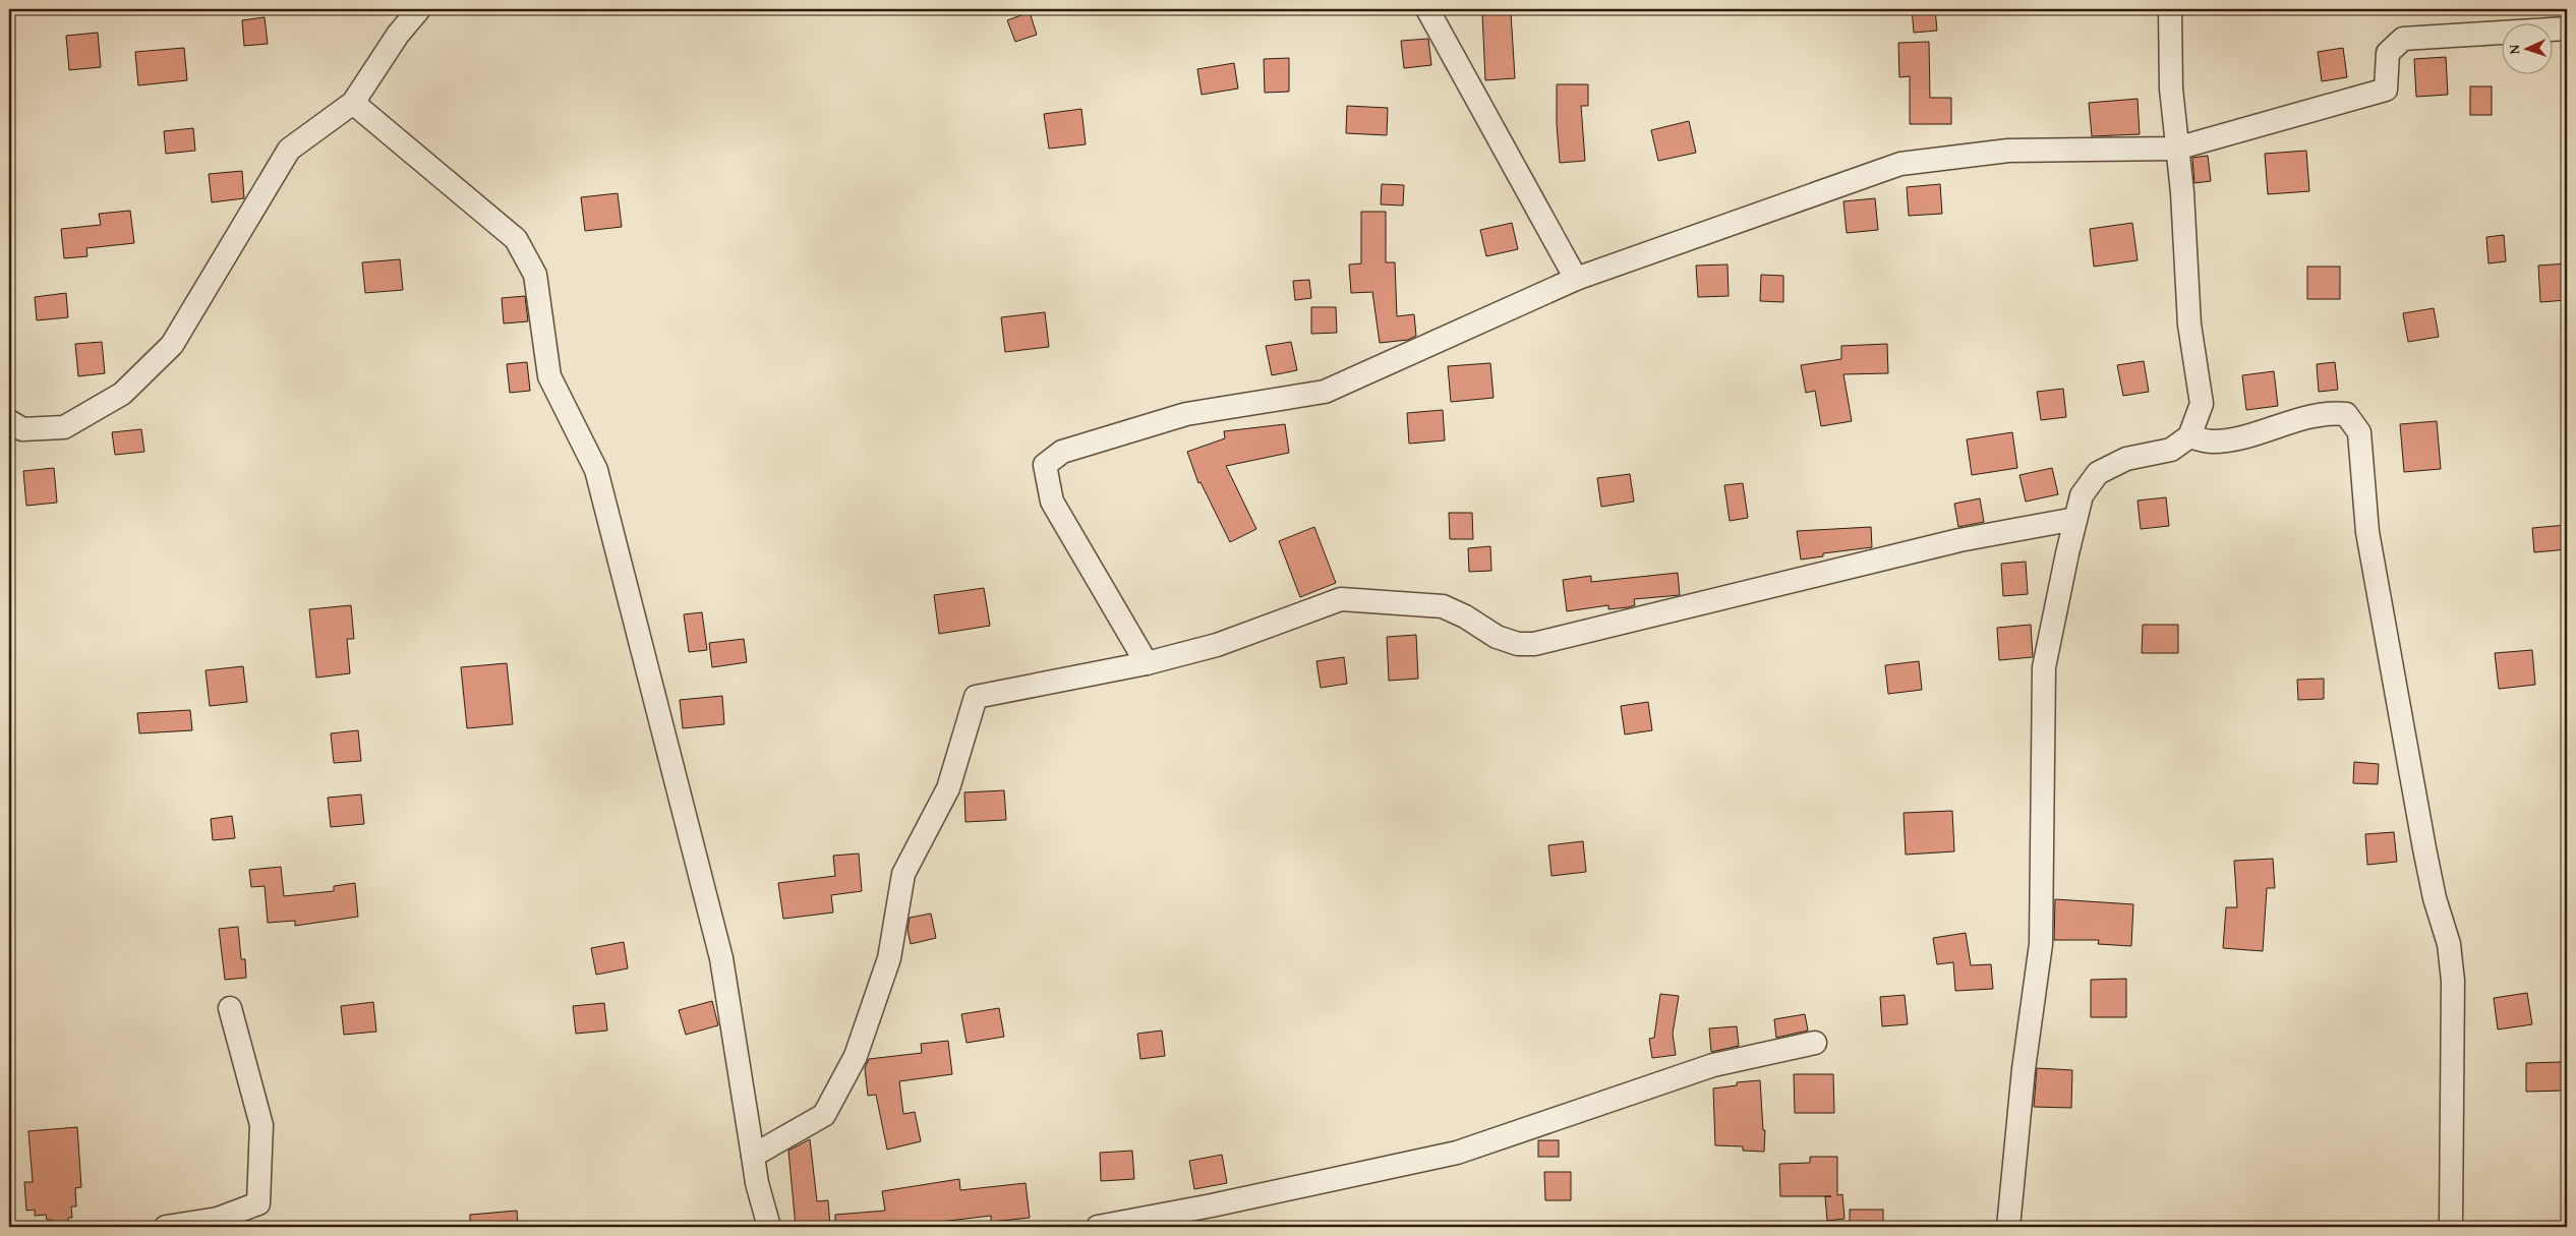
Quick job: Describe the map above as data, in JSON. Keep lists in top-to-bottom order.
{
  "north": "left"
}
